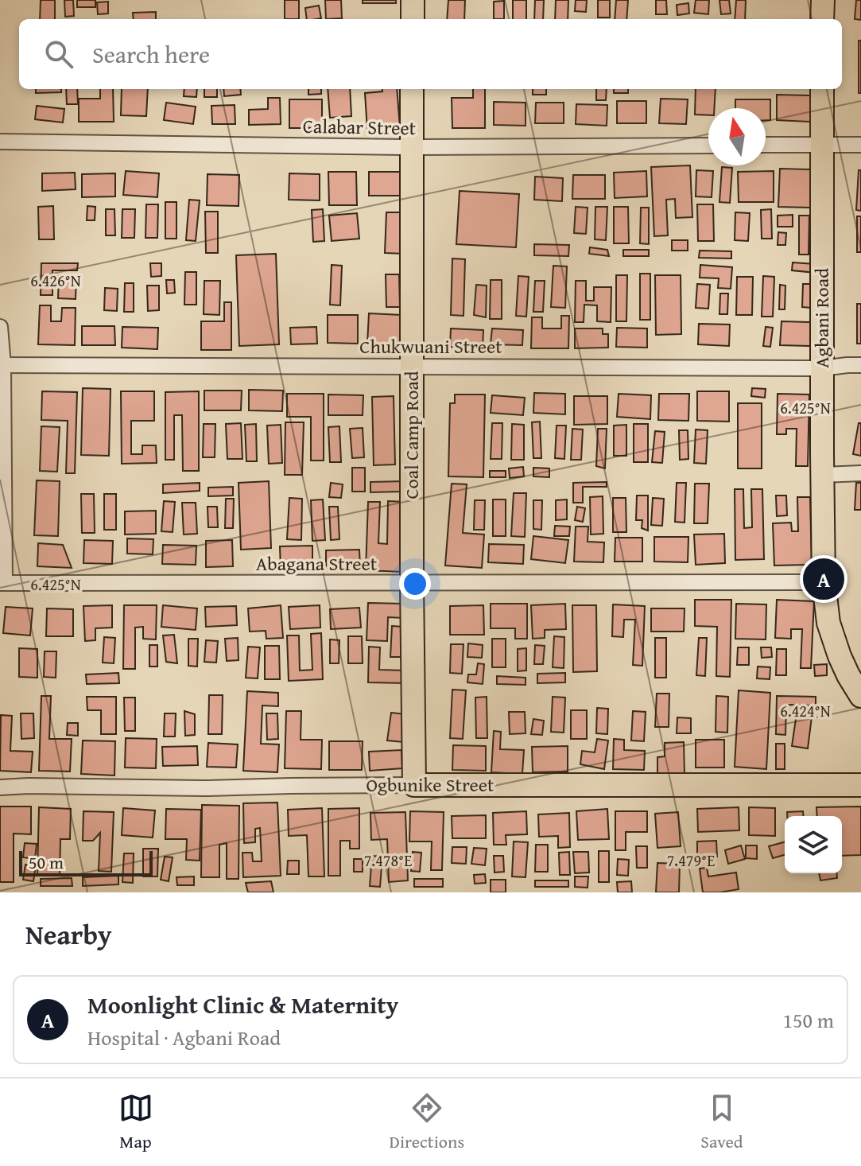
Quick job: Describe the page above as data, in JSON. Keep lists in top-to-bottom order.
{
  "streets": {
    "main road": ["Agbani Road", "Coal Camp Road", "Ogbunike Street"],
    "street": ["Calabar Street", "Chukwuani Street", "Abagana Street"]
  },
  "crossings": [
    ["Calabar Street", "Coal Camp Road"],
    ["Agbani Road", "Chukwuani Street"],
    ["Agbani Road", "Abagana Street"],
    ["Chukwuani Street", "Coal Camp Road"],
    ["Coal Camp Road", "Abagana Street"],
    ["Coal Camp Road", "Ogbunike Street"]
  ],
  "scale_bar": "50 m",
  "north": "top",
  "page": {
    "search": "Search here",
    "pins": "A",
    "scale": "50 m",
    "heading": "Nearby",
    "list": [
      {
        "mark": "A",
        "name": "Moonlight Clinic & Maternity",
        "note": "Hospital · Agbani Road",
        "value": "150 m"
      }
    ],
    "nav": ["Map", "Directions", "Saved"]
  },
  "coordinates": [
    "6.426°N",
    "6.425°N",
    "6.424°N",
    "7.478°E",
    "7.479°E"
  ]
}
